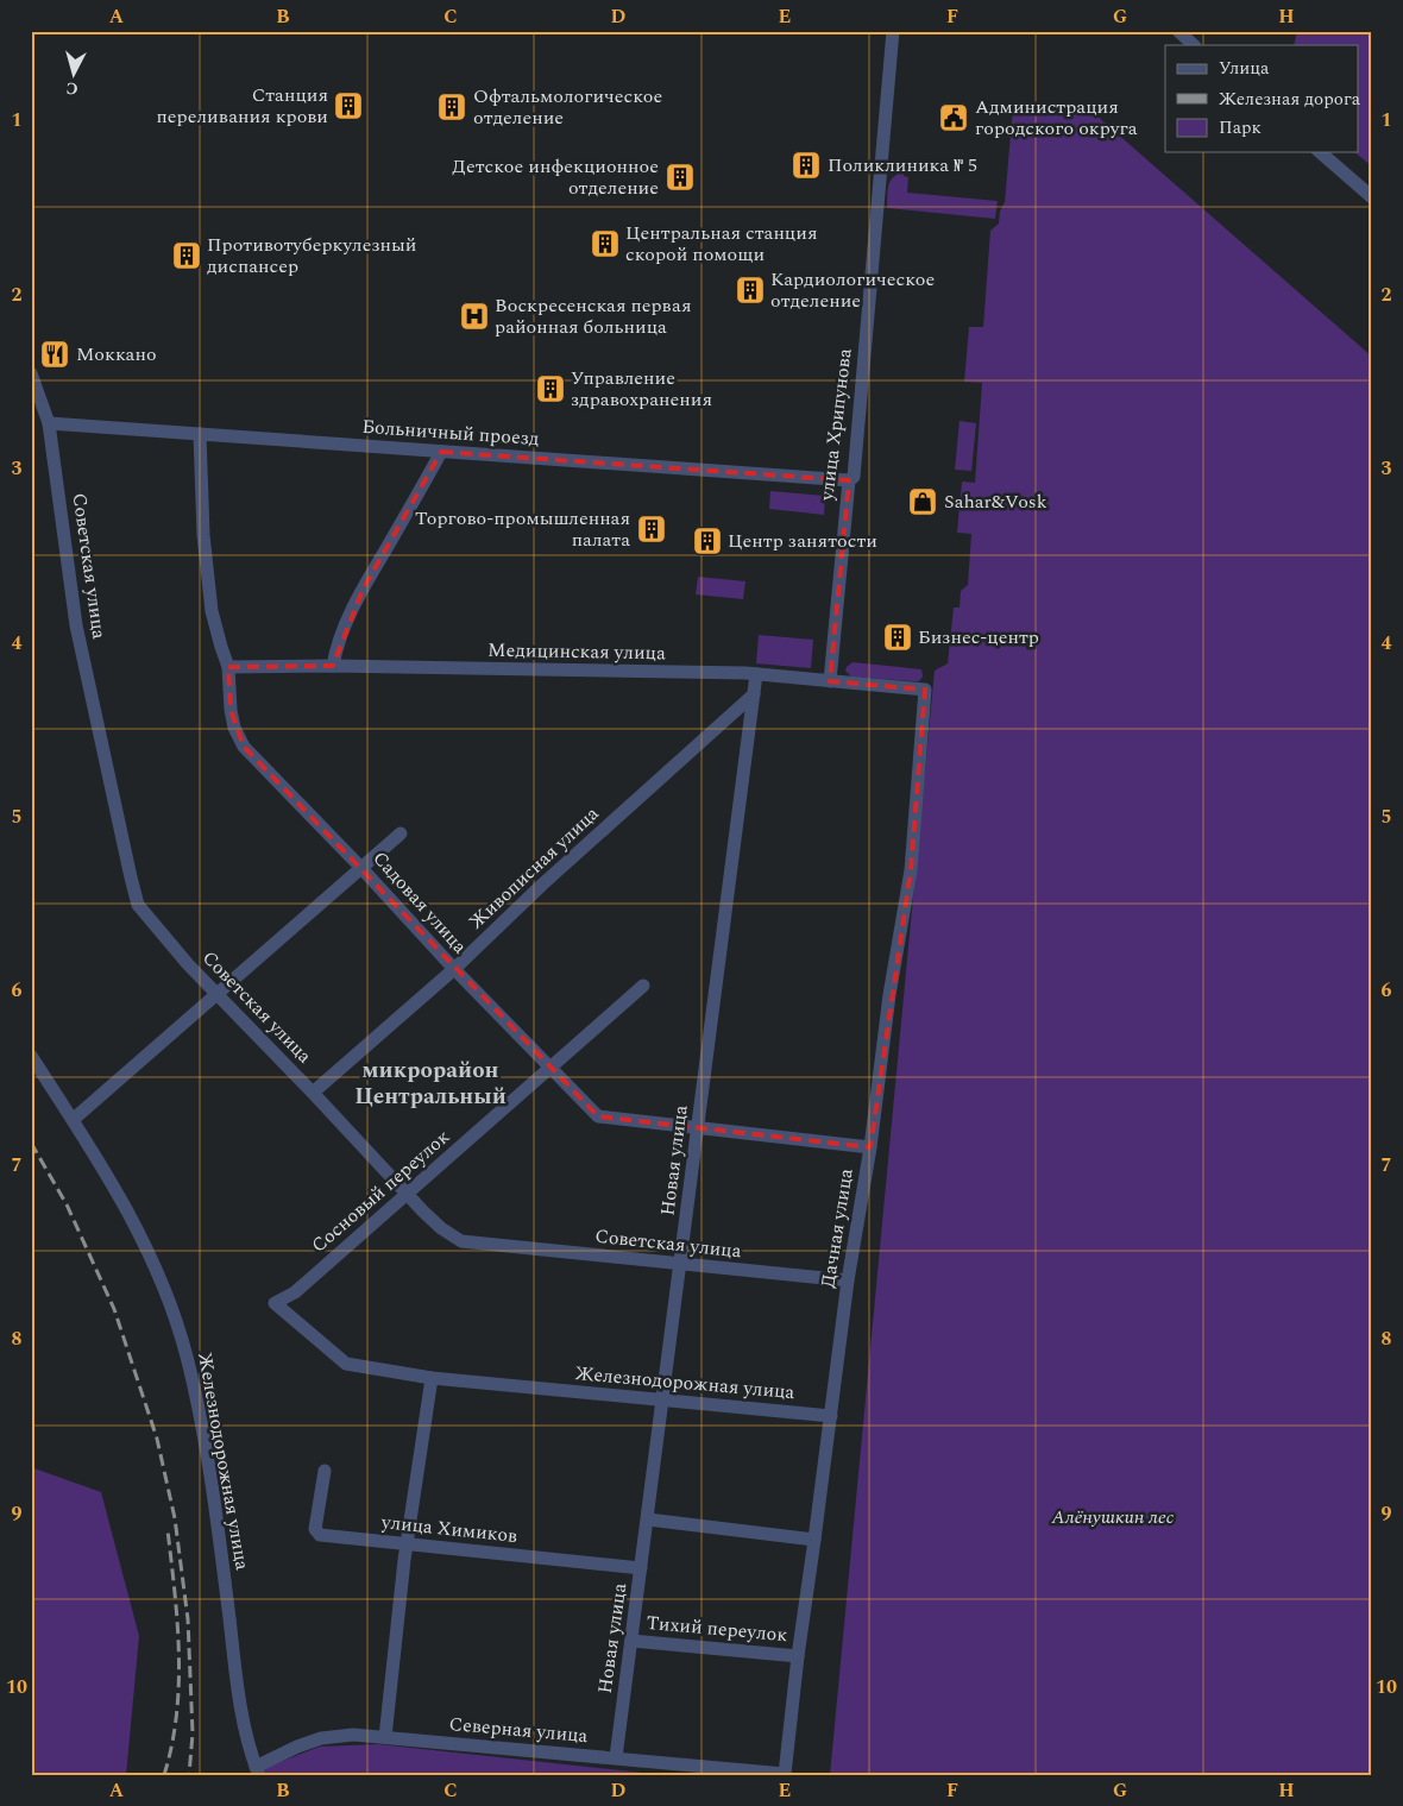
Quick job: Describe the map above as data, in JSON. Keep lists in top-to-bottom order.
{
  "streets": {
    "street": [
      "улица Хрипунова",
      "Больничный проезд",
      "Советская улица",
      "Медицинская улица",
      "Живописная улица",
      "Садовая улица",
      "Новая улица",
      "Сосновый переулок",
      "Дачная улица",
      "Железнодорожная улица",
      "улица Химиков",
      "Тихий переулок",
      "Северная улица"
    ]
  },
  "crossings": [
    ["улица Хрипунова", "Больничный проезд"],
    ["улица Хрипунова", "Медицинская улица"],
    ["Больничный проезд", "Советская улица"],
    ["Больничный проезд", "Садовая улица"],
    ["Советская улица", "Живописная улица"],
    ["Советская улица", "Новая улица"],
    ["Советская улица", "Сосновый переулок"],
    ["Советская улица", "Дачная улица"],
    ["Медицинская улица", "Садовая улица"],
    ["Медицинская улица", "Новая улица"],
    ["Медицинская улица", "Дачная улица"],
    ["Живописная улица", "Садовая улица"],
    ["Живописная улица", "Новая улица"],
    ["Садовая улица", "Новая улица"],
    ["Садовая улица", "Сосновый переулок"],
    ["Садовая улица", "Дачная улица"],
    ["Новая улица", "Железнодорожная улица"],
    ["Новая улица", "улица Химиков"],
    ["Новая улица", "Тихий переулок"],
    ["Новая улица", "Северная улица"],
    ["Сосновый переулок", "Железнодорожная улица"],
    ["Дачная улица", "Железнодорожная улица"],
    ["Дачная улица", "Тихий переулок"],
    ["Дачная улица", "Северная улица"],
    ["Железнодорожная улица", "Северная улица"]
  ],
  "districts": ["микрорайон Центральный"],
  "parks": ["Алёнушкин лес"],
  "places": {
    "building": [
      "Станция переливания крови",
      "Офтальмологическое отделение",
      "Поликлиника № 5",
      "Детское инфекционное отделение",
      "Центральная станция скорой помощи",
      "Противотуберкулезный диспансер",
      "Кардиологическое отделение",
      "Управление здравохранения",
      "Торгово-промышленная палата",
      "Центр занятости",
      "Бизнес-центр"
    ],
    "public building": ["Администрация городского округа"],
    "hospital": ["Воскресенская первая районная больница"],
    "restaurant": ["Моккано"],
    "shop": ["Sahar&Vosk"]
  },
  "legend": ["Улица", "Железная дорога", "Парк"],
  "north": "bottom",
  "grid": {
    "columns": [
      "A",
      "B",
      "C",
      "D",
      "E",
      "F",
      "G",
      "H"
    ],
    "rows": [
      "1",
      "2",
      "3",
      "4",
      "5",
      "6",
      "7",
      "8",
      "9",
      "10"
    ]
  }
}
